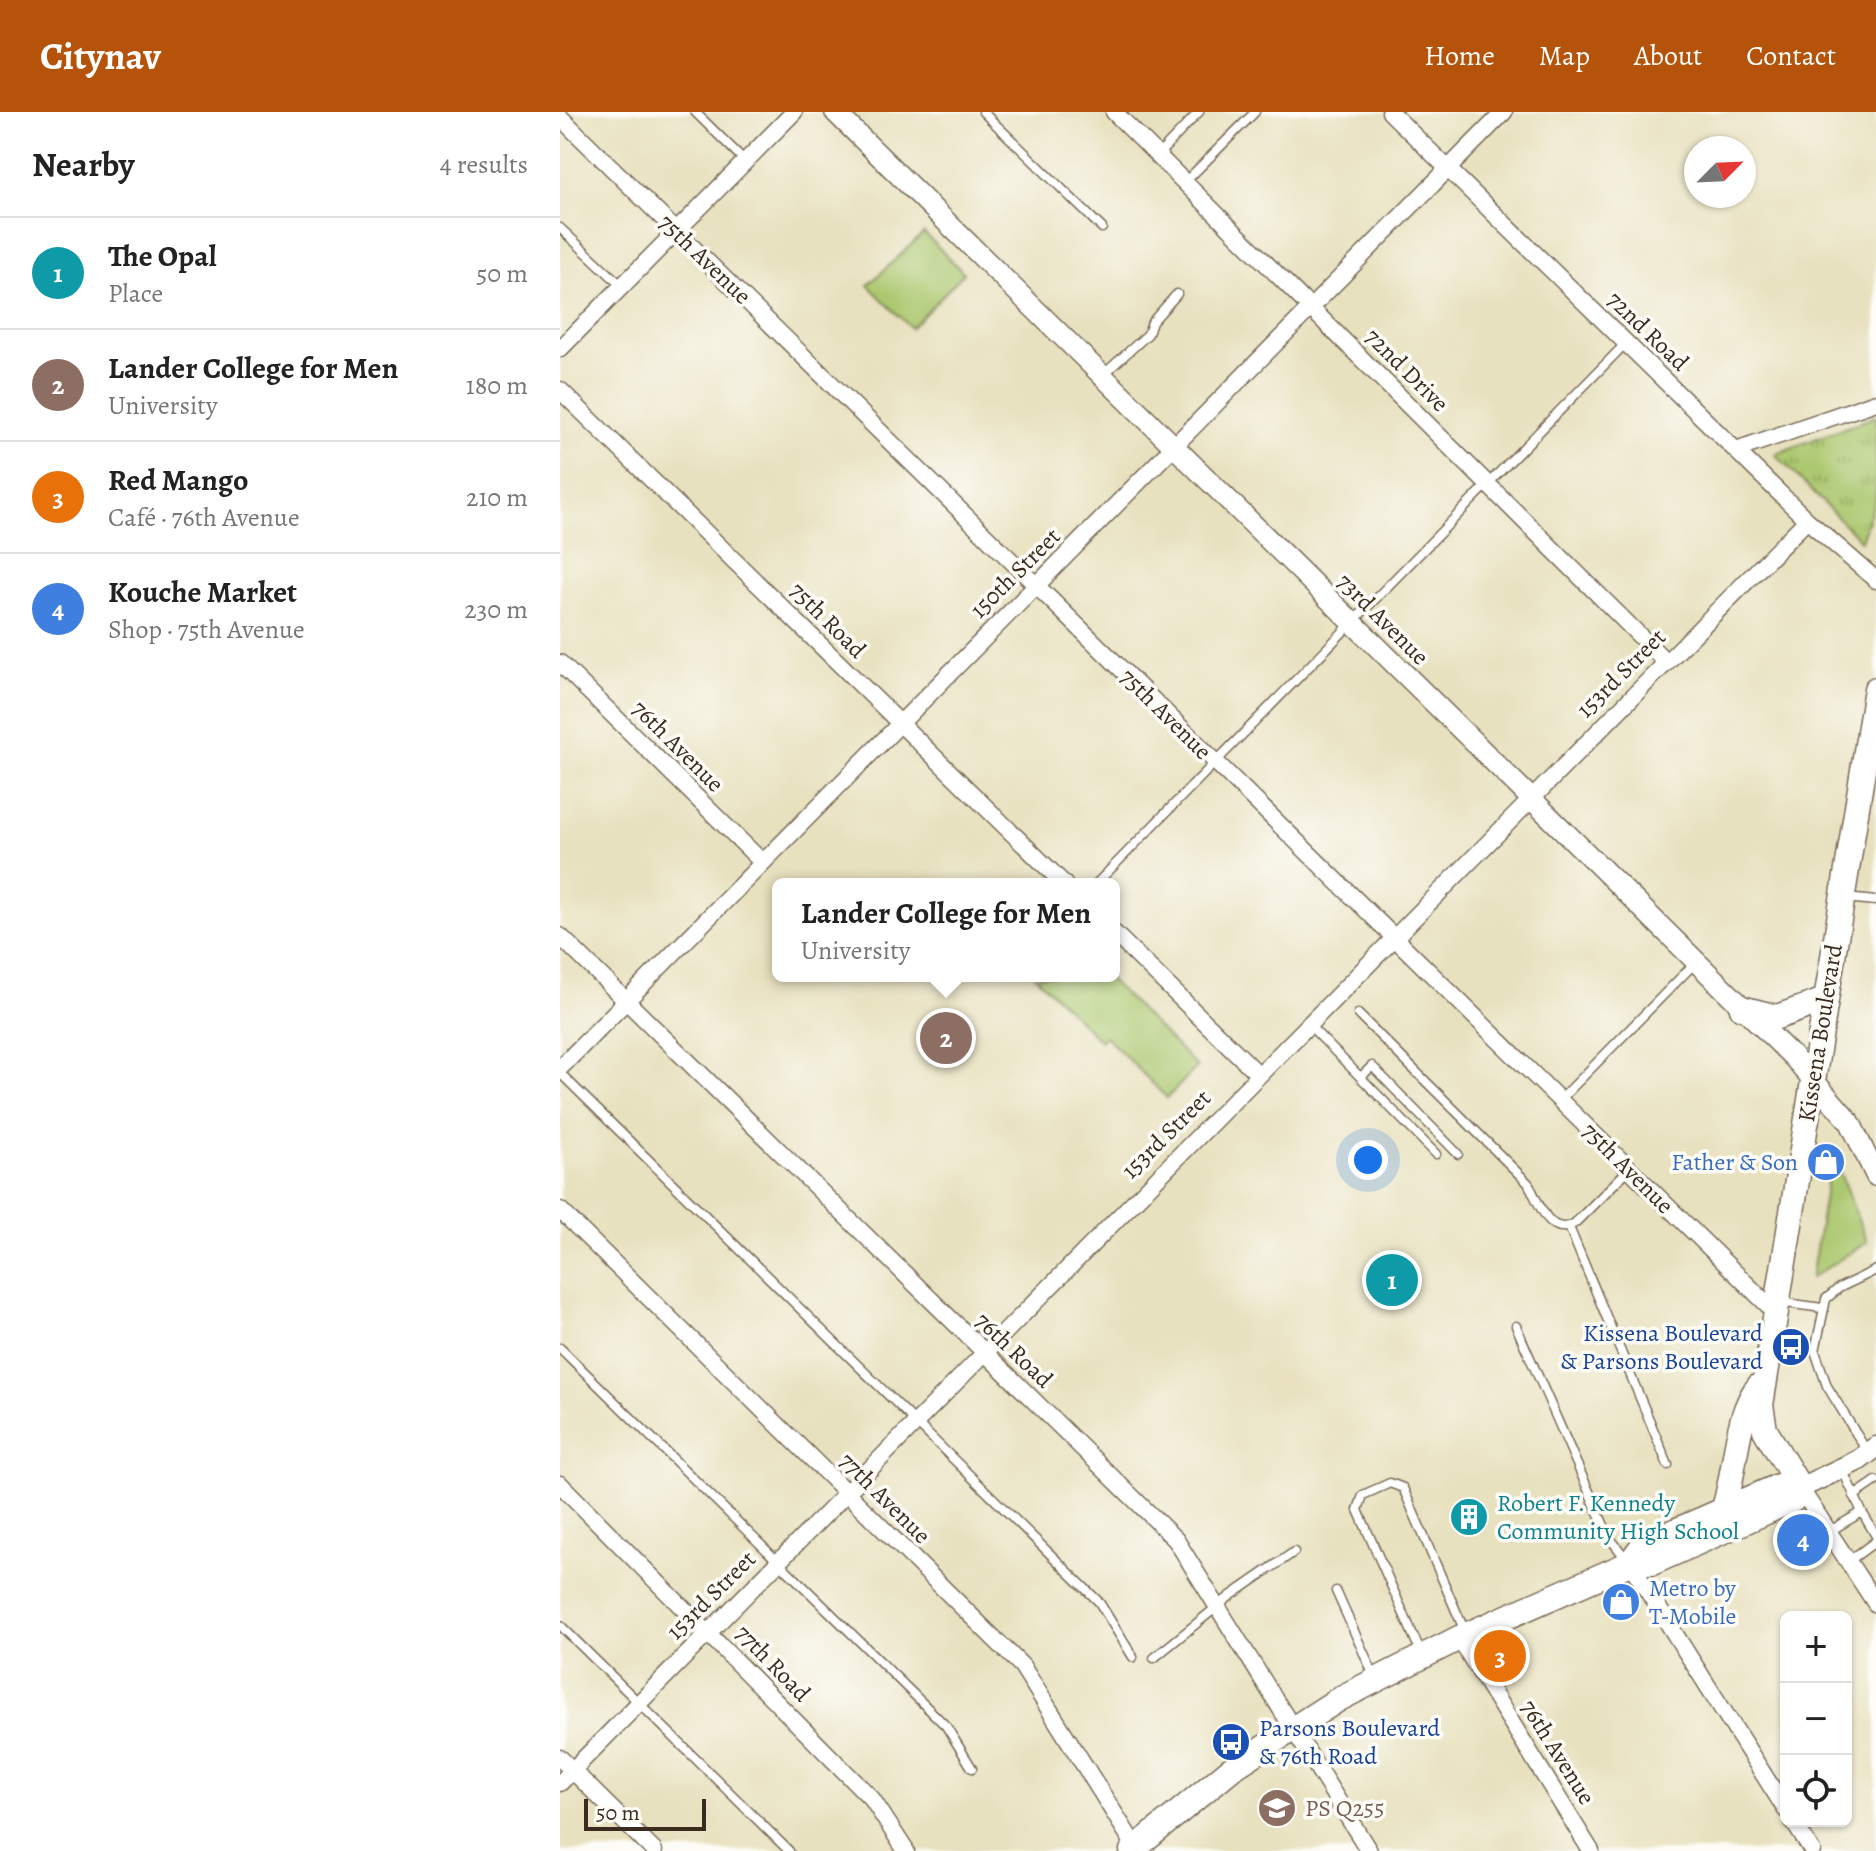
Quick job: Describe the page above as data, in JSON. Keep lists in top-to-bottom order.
{
  "streets": {
    "main road": ["Kissena Boulevard"],
    "street": [
      "75th Avenue",
      "72nd Road",
      "72nd Drive",
      "150th Street",
      "73rd Avenue",
      "75th Road",
      "153rd Street",
      "76th Avenue",
      "76th Road",
      "77th Avenue",
      "77th Road"
    ]
  },
  "crossings": [
    ["75th Avenue", "150th Street"],
    ["75th Avenue", "153rd Street"],
    ["75th Avenue", "Kissena Boulevard"],
    ["72nd Road", "150th Street"],
    ["72nd Road", "153rd Street"],
    ["72nd Drive", "150th Street"],
    ["72nd Drive", "153rd Street"],
    ["150th Street", "73rd Avenue"],
    ["150th Street", "75th Road"],
    ["150th Street", "76th Avenue"],
    ["150th Street", "76th Road"],
    ["73rd Avenue", "153rd Street"],
    ["73rd Avenue", "Kissena Boulevard"],
    ["153rd Street", "76th Road"],
    ["153rd Street", "77th Avenue"],
    ["153rd Street", "77th Road"]
  ],
  "places": {
    "shop": ["Father & Son", "Metro by T-Mobile"],
    "bus stop": ["Kissena Boulevard & Parsons Boulevard", "Parsons Boulevard & 76th Road"],
    "building": ["Robert F. Kennedy Community High School"],
    "school or university": ["PS Q255"]
  },
  "scale_bar": "50 m",
  "north": "top right",
  "page": {
    "header": "Citynav",
    "nav": [
      "Home",
      "Map",
      "About",
      "Contact"
    ],
    "heading": ["Nearby", "4 results"],
    "list": [
      {
        "mark": "1",
        "name": "The Opal",
        "note": "Place",
        "value": "50 m"
      },
      {
        "mark": "2",
        "name": "Lander College for Men",
        "note": "University",
        "value": "180 m"
      },
      {
        "mark": "3",
        "name": "Red Mango",
        "note": "Café · 76th Avenue",
        "value": "210 m"
      },
      {
        "mark": "4",
        "name": "Kouche Market",
        "note": "Shop · 75th Avenue",
        "value": "230 m"
      }
    ],
    "popup": ["Lander College for Men", "University"],
    "pins": [
      "2",
      "1",
      "4",
      "3"
    ],
    "map_buttons": ["+", "−"],
    "scale": "50 m"
  }
}
